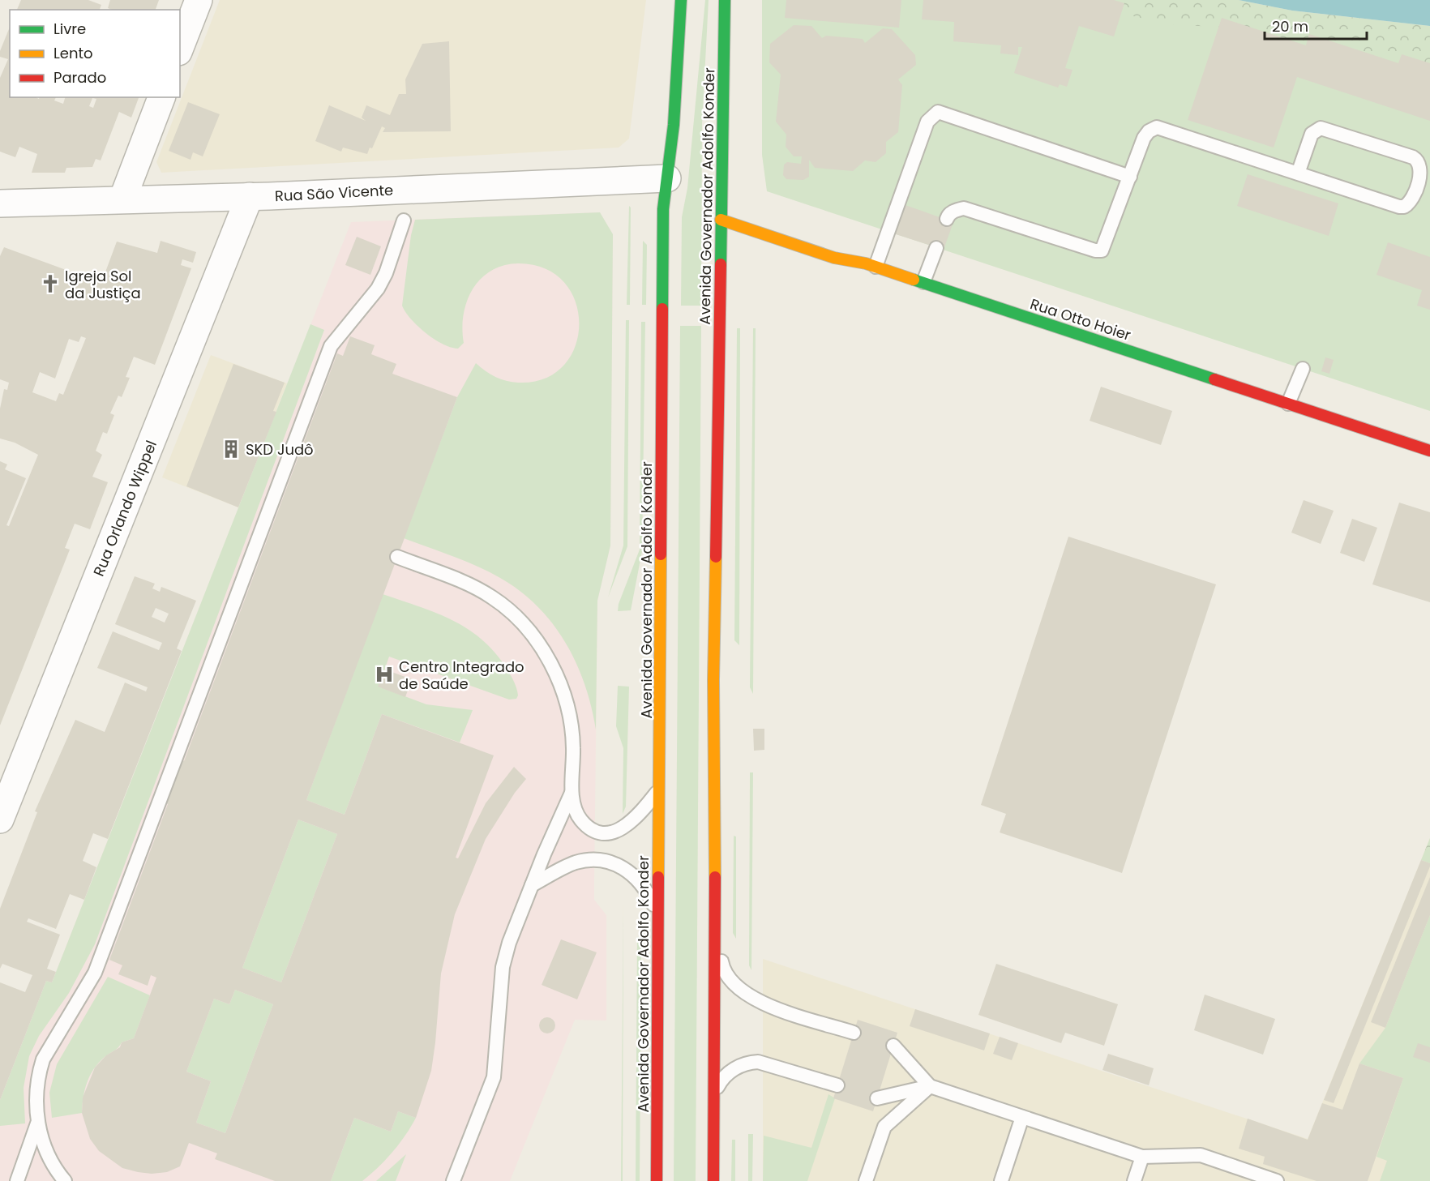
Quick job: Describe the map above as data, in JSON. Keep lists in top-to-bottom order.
{
  "streets": {
    "main road": ["Avenida Governador Adolfo Konder", "Rua Otto Hoier"],
    "street": ["Rua São Vicente", "Rua Orlando Wippel"]
  },
  "crossings": [
    ["Rua São Vicente", "Avenida Governador Adolfo Konder"],
    ["Rua São Vicente", "Rua Orlando Wippel"],
    ["Avenida Governador Adolfo Konder", "Rua Otto Hoier"]
  ],
  "places": {
    "church": ["Igreja Sol da Justiça"],
    "building": ["SKD Judô"],
    "hospital": ["Centro Integrado de Saúde"]
  },
  "legend": ["Livre", "Lento", "Parado"],
  "scale_bar": "20 m"
}
